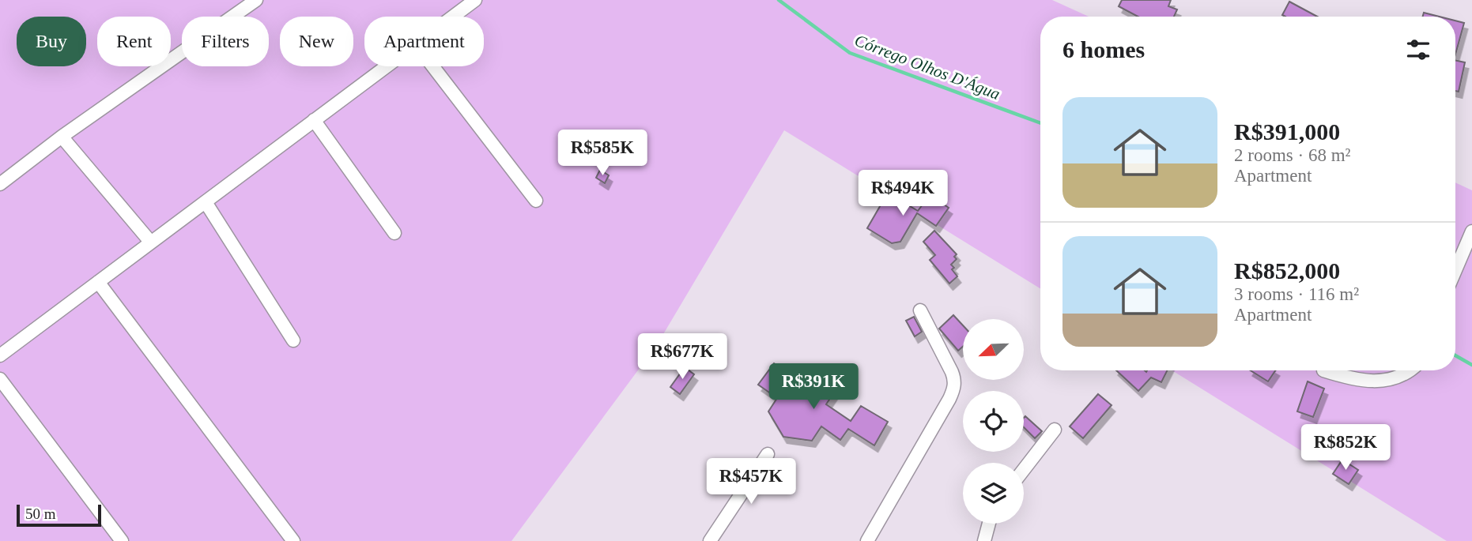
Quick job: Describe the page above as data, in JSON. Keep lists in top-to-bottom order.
{
  "water": ["Córrego Olhos D'Água"],
  "scale_bar": "50 m",
  "north": "bottom left",
  "page": {
    "chip": [
      "Buy",
      "Rent",
      "Filters",
      "New",
      "Apartment"
    ],
    "heading": "6 homes",
    "list": [
      {
        "name": "R$391,000",
        "note": "2 rooms · 68 m² · Apartment"
      },
      {
        "name": "R$852,000",
        "note": "3 rooms · 116 m² · Apartment"
      }
    ],
    "price": [
      "R$585K",
      "R$494K",
      "R$677K",
      "R$391K",
      "R$852K",
      "R$457K"
    ],
    "scale": "50 m"
  }
}
